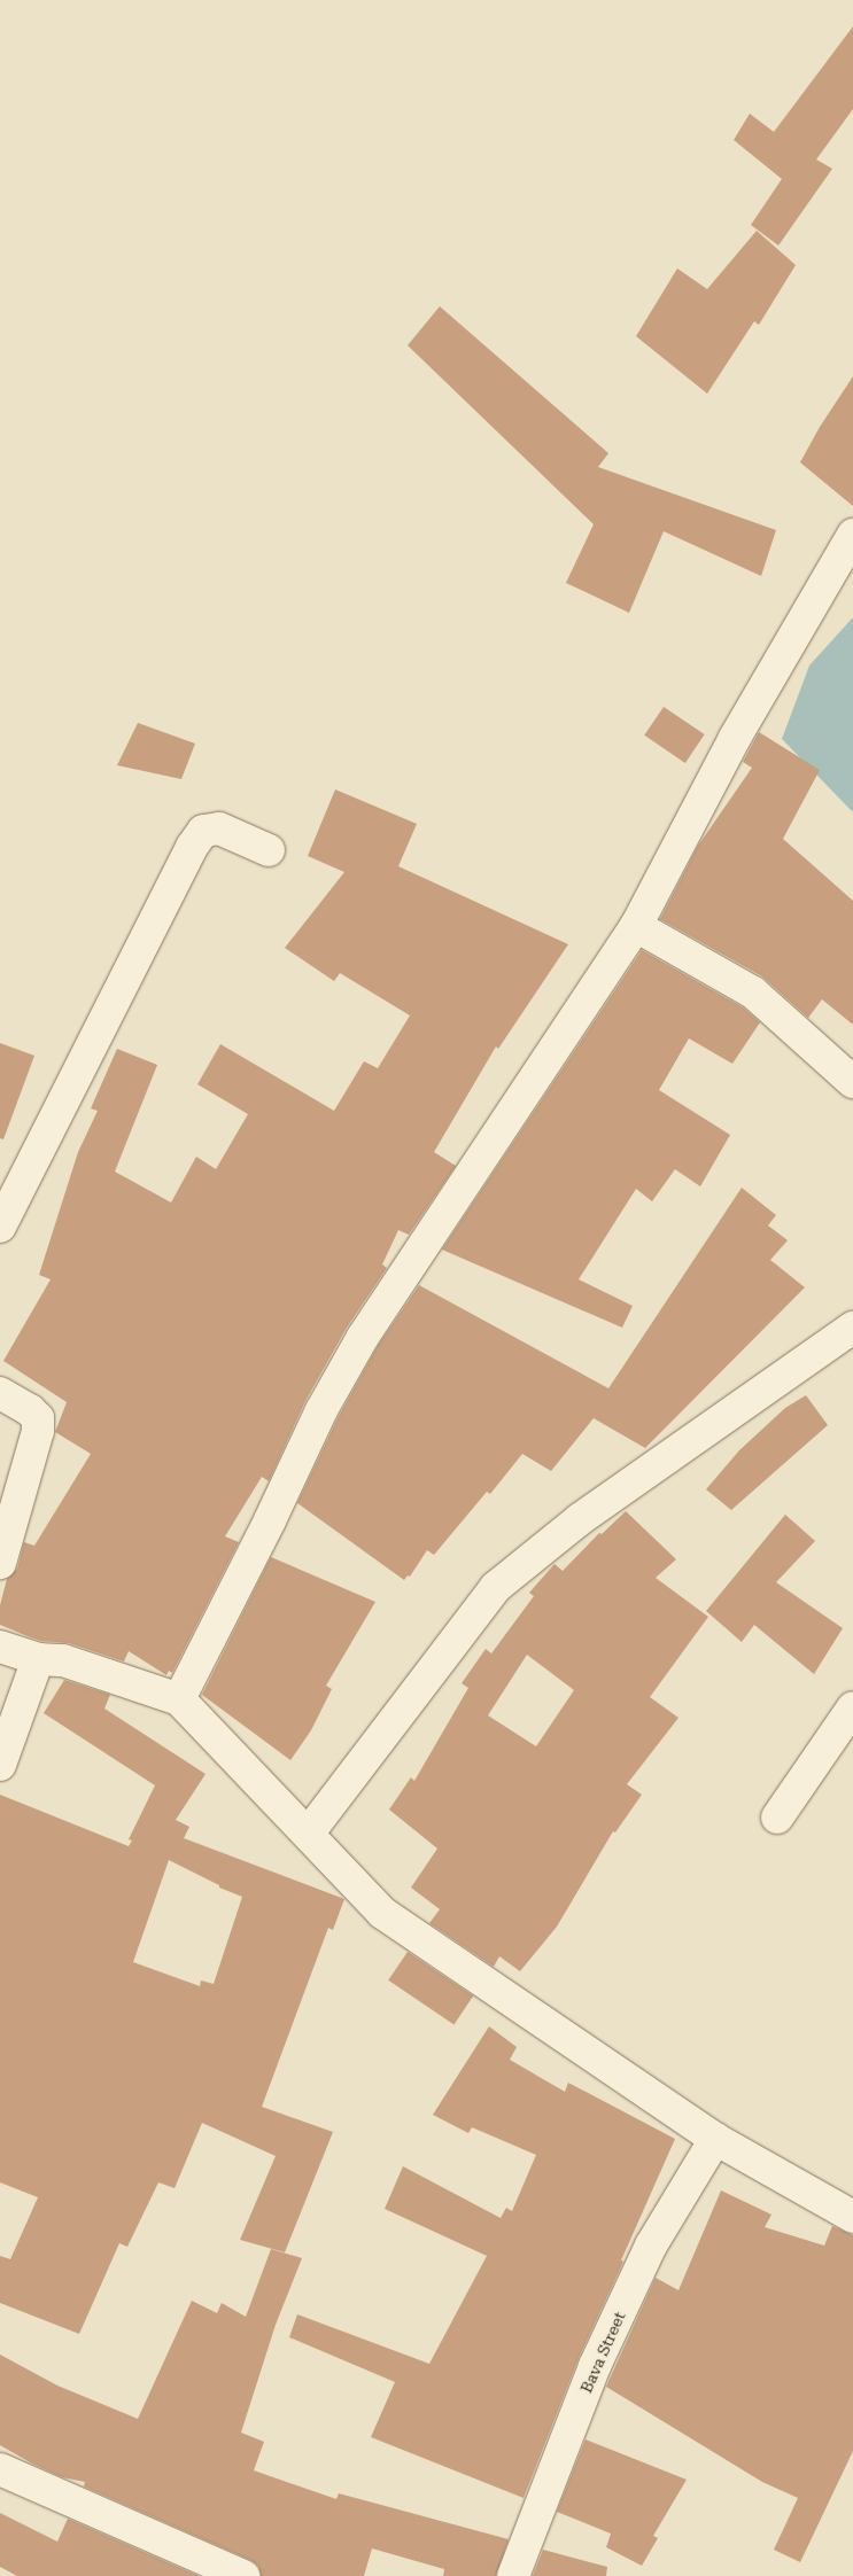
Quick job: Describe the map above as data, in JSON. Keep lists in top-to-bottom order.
{
  "streets": {
    "street": ["Bava Street"]
  }
}
